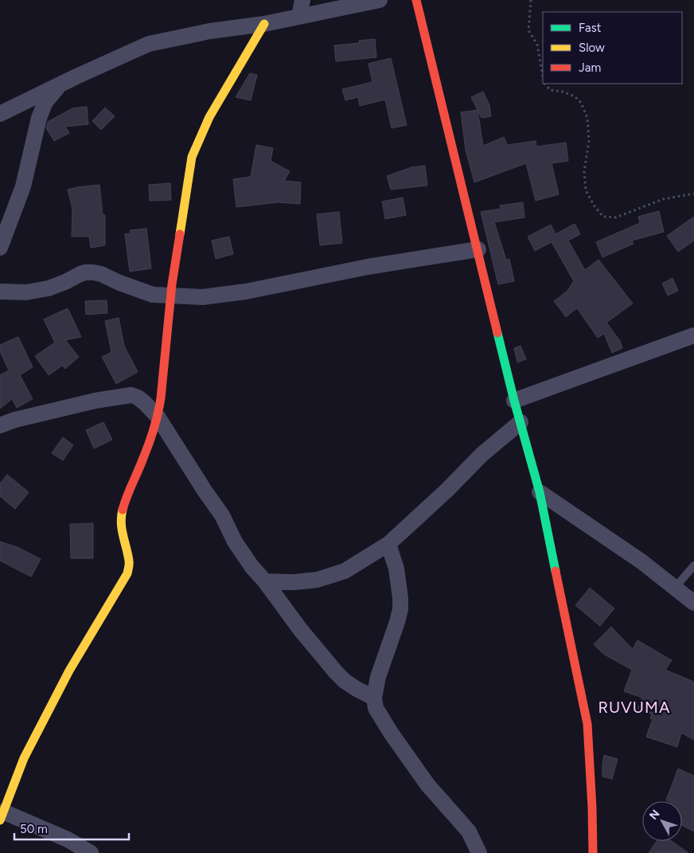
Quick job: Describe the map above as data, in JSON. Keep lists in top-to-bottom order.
{
  "districts": ["RUVUMA"],
  "legend": ["Fast", "Slow", "Jam"],
  "scale_bar": "50 m",
  "north": "top left"
}
